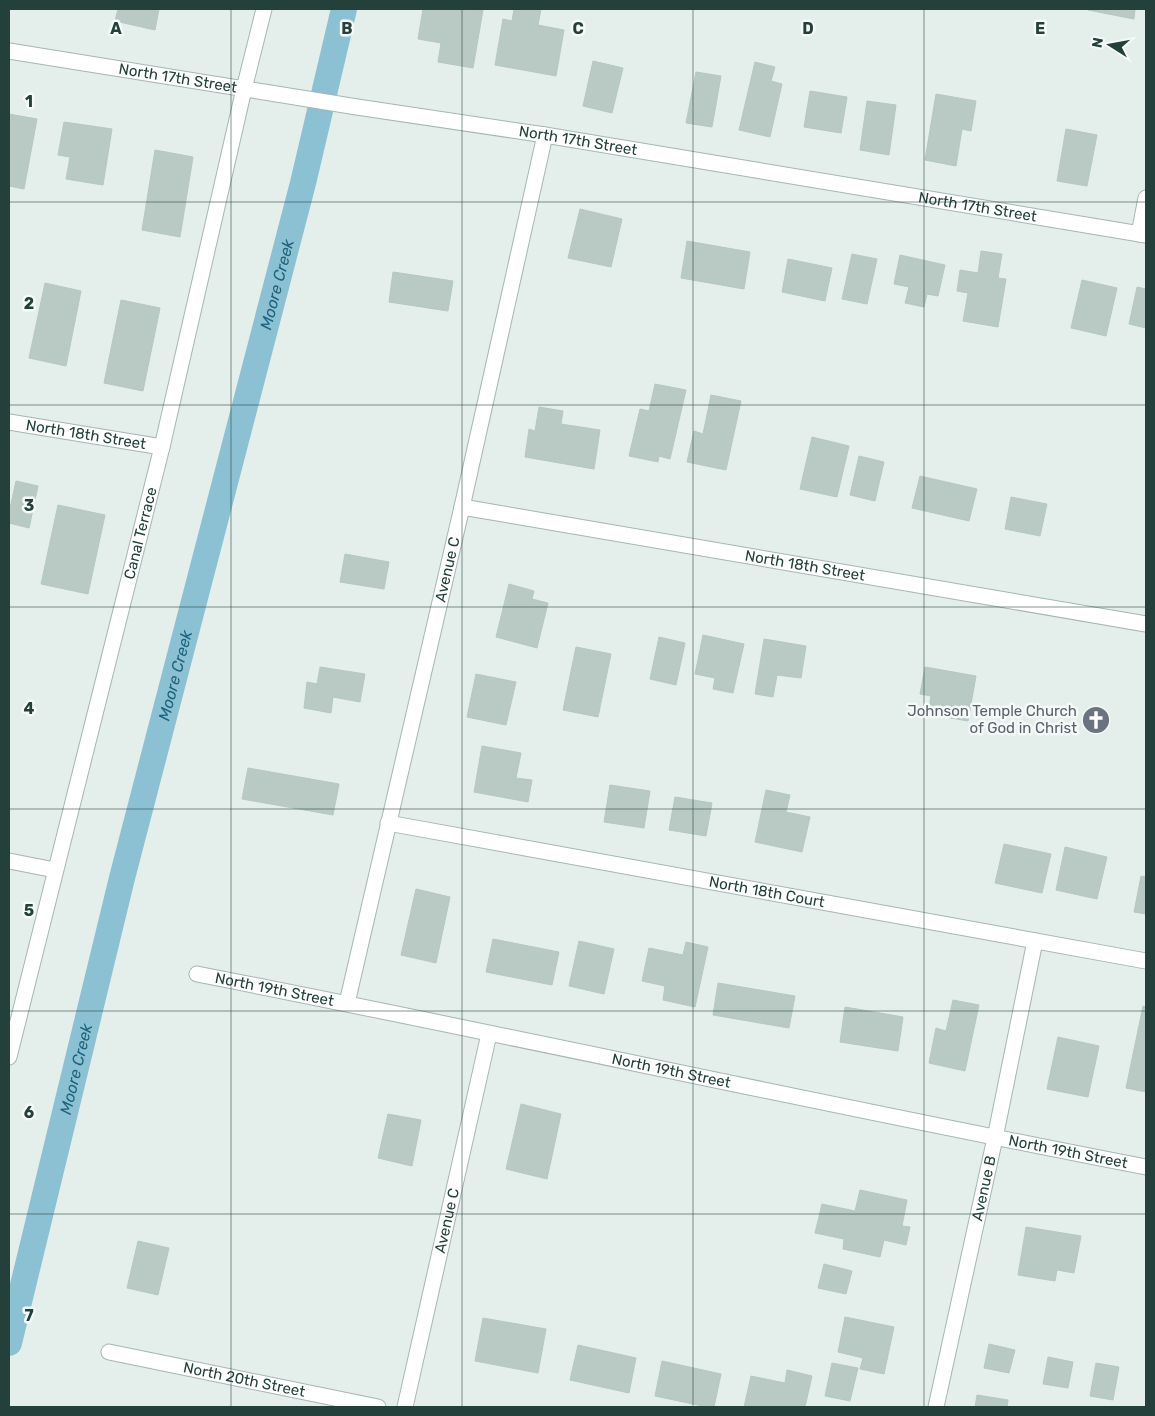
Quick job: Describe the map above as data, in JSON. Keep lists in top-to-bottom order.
{
  "streets": {
    "street": [
      "North 17th Street",
      "North 18th Street",
      "Canal Terrace",
      "Avenue C",
      "North 18th Court",
      "North 19th Street",
      "Avenue B",
      "North 20th Street"
    ]
  },
  "crossings": [
    ["North 17th Street", "Canal Terrace"],
    ["North 17th Street", "Avenue C"],
    ["North 18th Street", "Canal Terrace"],
    ["North 18th Street", "Avenue C"],
    ["Avenue C", "North 18th Court"],
    ["Avenue C", "North 19th Street"],
    ["North 18th Court", "Avenue B"],
    ["North 19th Street", "Avenue B"]
  ],
  "water": ["Moore Creek"],
  "places": {
    "church": ["Johnson Temple Church of God in Christ"]
  },
  "north": "left",
  "grid": {
    "columns": [
      "A",
      "B",
      "C",
      "D",
      "E"
    ],
    "rows": [
      "1",
      "2",
      "3",
      "4",
      "5",
      "6",
      "7"
    ]
  }
}
